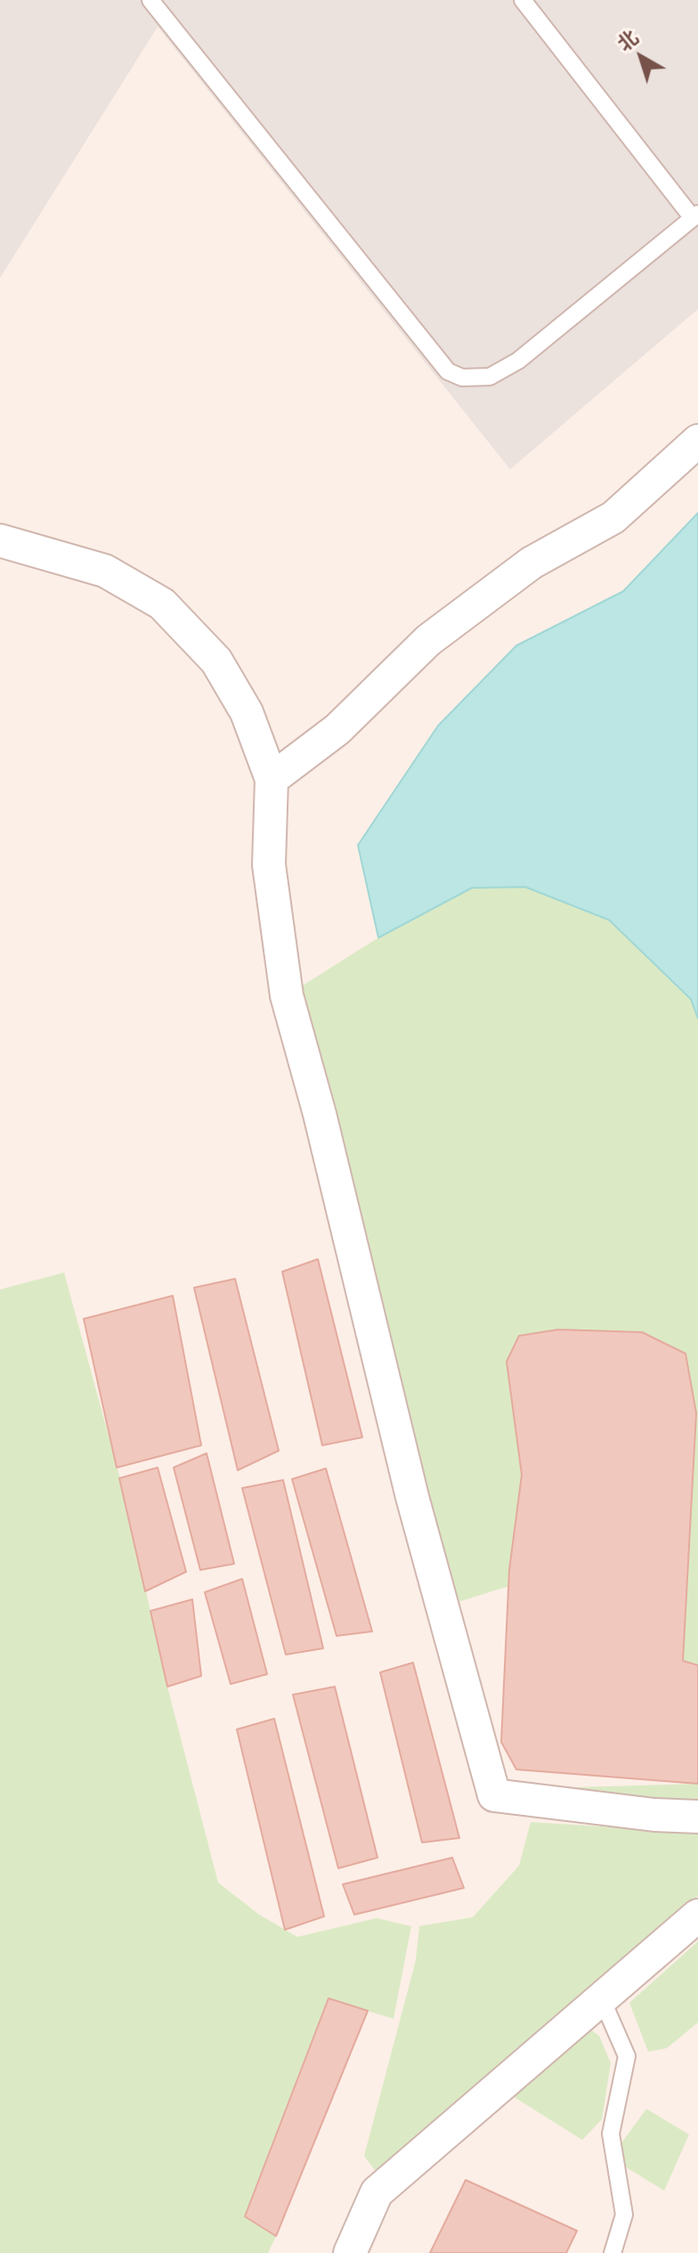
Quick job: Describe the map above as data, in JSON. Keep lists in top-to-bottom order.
{
  "north": "top left"
}
